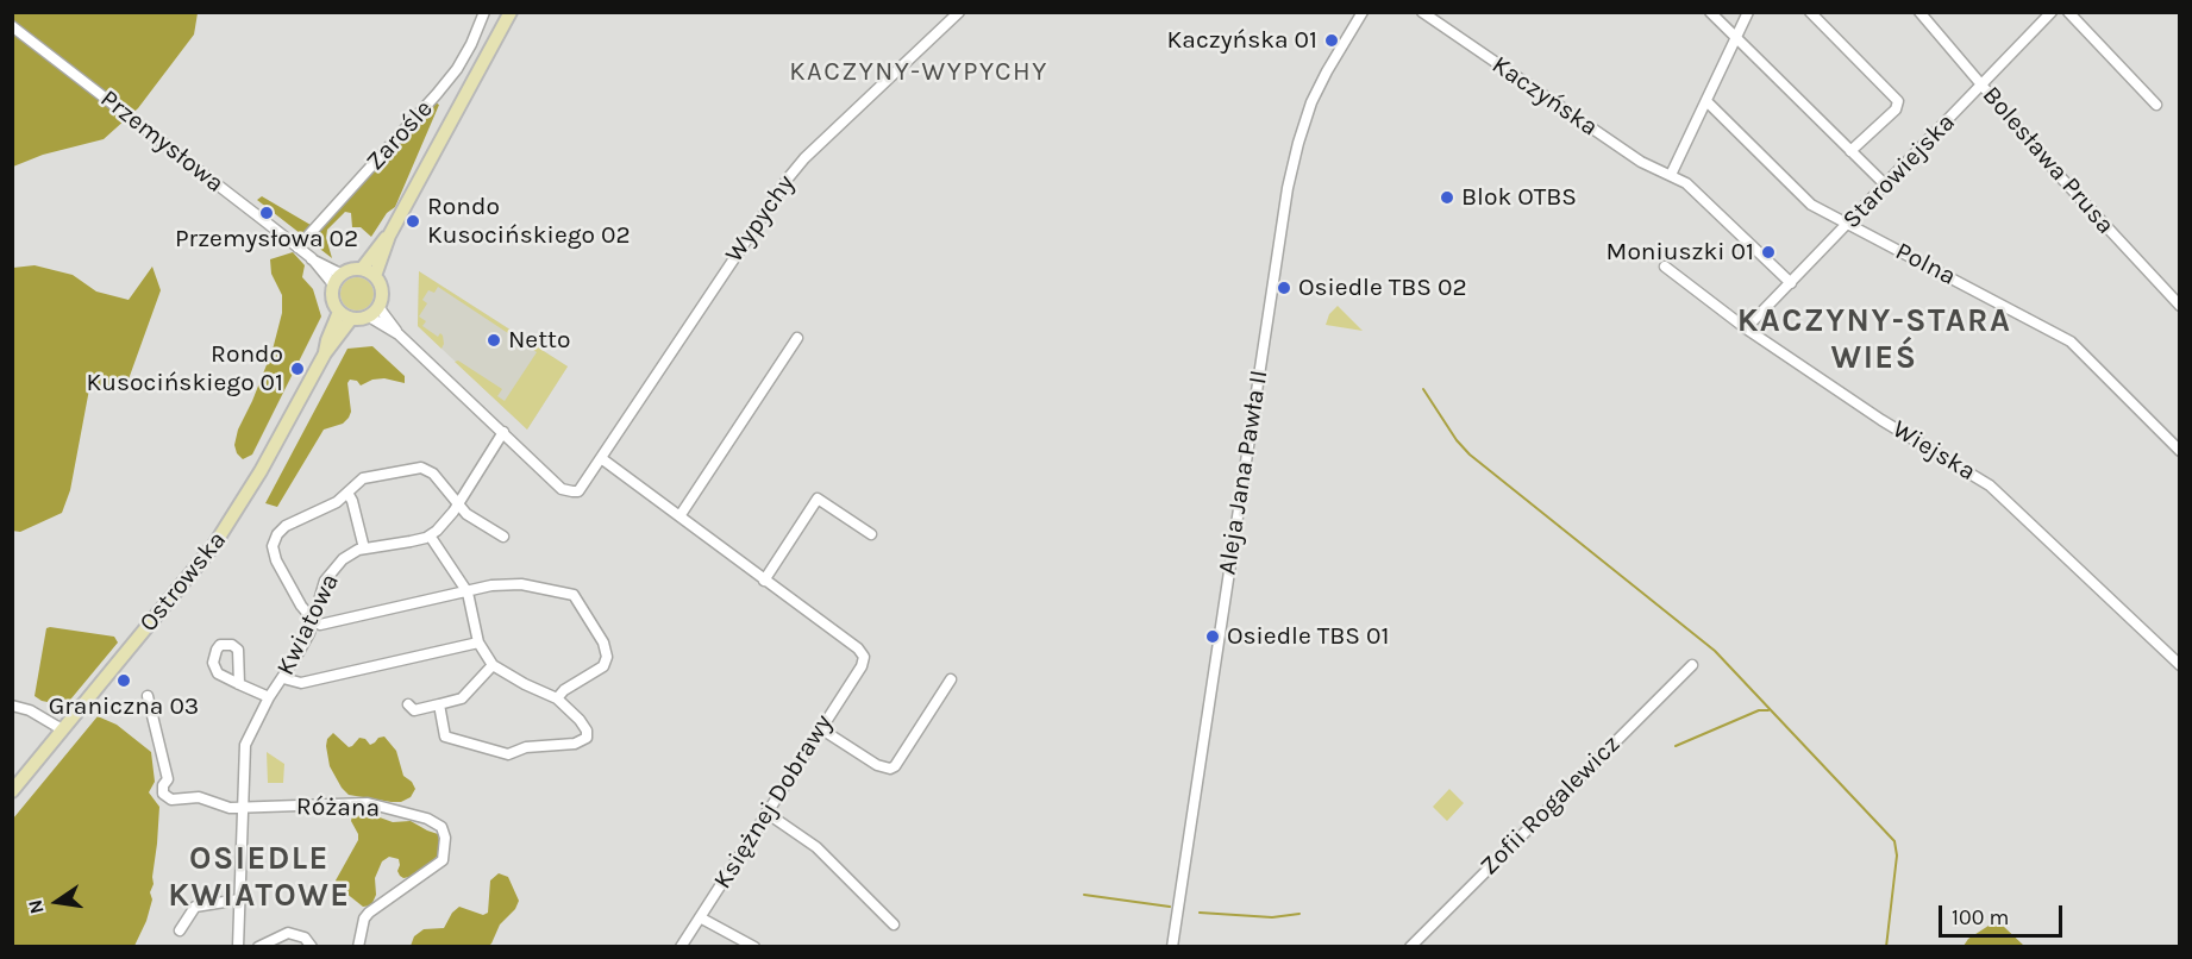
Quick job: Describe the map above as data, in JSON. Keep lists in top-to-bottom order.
{
  "streets": {
    "main road": ["Ostrowska"],
    "street": [
      "Kaczyńska",
      "Zarośle",
      "Przemysłowa",
      "Bolesława Prusa",
      "Starowiejska",
      "Wypychy",
      "Polna",
      "Wiejska",
      "Aleja Jana Pawła II",
      "Kwiatowa",
      "Księżnej Dobrawy",
      "Zofii Rogalewicz",
      "Różana"
    ]
  },
  "crossings": [
    ["Kaczyńska", "Starowiejska"],
    ["Zarośle", "Przemysłowa"],
    ["Przemysłowa", "Ostrowska"],
    ["Bolesława Prusa", "Starowiejska"],
    ["Starowiejska", "Polna"],
    ["Starowiejska", "Wiejska"],
    ["Kwiatowa", "Różana"]
  ],
  "districts": ["KACZYNY-WYPYCHY", "KACZYNY-STARA WIEŚ", "OSIEDLE KWIATOWE"],
  "places": [
    "Kaczyńska 01",
    "Blok OTBS",
    "Przemysłowa 02",
    "Rondo Kusocińskiego 02",
    "Moniuszki 01",
    "Osiedle TBS 02",
    "Netto",
    "Rondo Kusocińskiego 01",
    "Osiedle TBS 01",
    "Graniczna 03"
  ],
  "scale_bar": "100 m",
  "north": "left"
}
